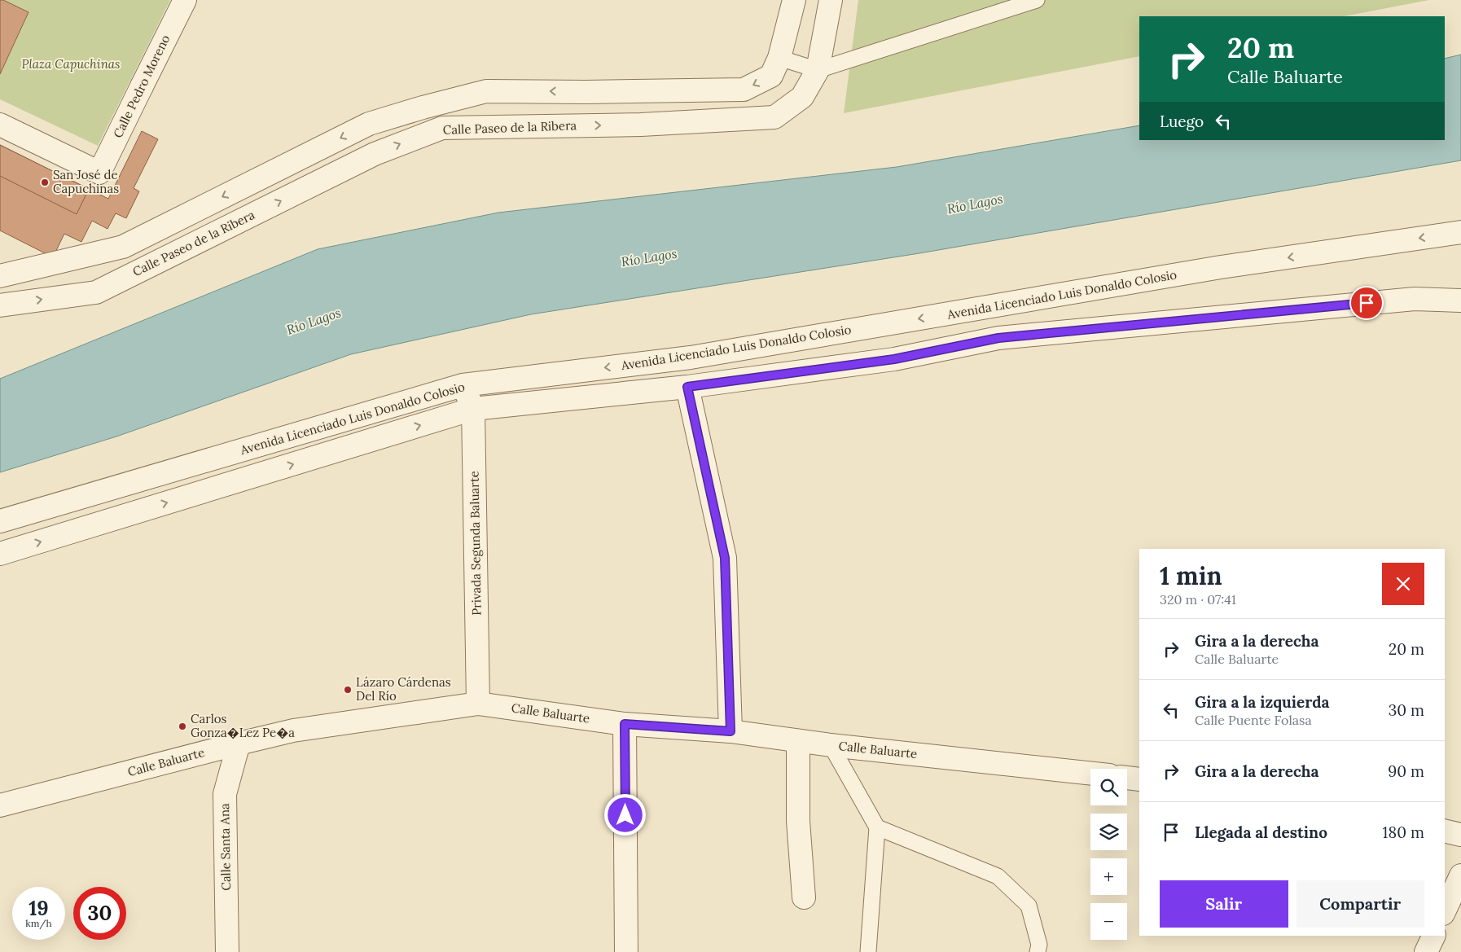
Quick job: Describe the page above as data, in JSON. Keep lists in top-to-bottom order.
{
  "streets": {
    "street": [
      "Calle Pedro Moreno",
      "Calle Paseo de la Ribera",
      "Avenida Licenciado Luis Donaldo Colosio",
      "Privada Segunda Baluarte",
      "Calle Baluarte",
      "Calle Santa Ana"
    ]
  },
  "crossings": [
    ["Avenida Licenciado Luis Donaldo Colosio", "Privada Segunda Baluarte"],
    ["Privada Segunda Baluarte", "Calle Baluarte"],
    ["Calle Baluarte", "Calle Santa Ana"]
  ],
  "water": ["Río Lagos"],
  "parks": ["Plaza Capuchinas"],
  "places": ["San José de Capuchinas", "Lázaro Cárdenas Del Río", "Carlos Gonza�Lez Pe�a"],
  "page": {
    "turn": ["20 m", "Calle Baluarte"],
    "then": "Luego",
    "heading": ["1 min", "320 m · 07:41"],
    "list": [
      {
        "name": "Gira a la derecha",
        "note": "Calle Baluarte",
        "value": "20 m"
      },
      {
        "name": "Gira a la izquierda",
        "note": "Calle Puente Folasa",
        "value": "30 m"
      },
      {
        "name": "Gira a la derecha",
        "value": "90 m"
      },
      {
        "name": "Llegada al destino",
        "value": "180 m"
      }
    ],
    "map_buttons": ["+", "−"],
    "buttons": ["Salir", "Compartir"],
    "speed": "19 km/h",
    "limit": "30"
  }
}
